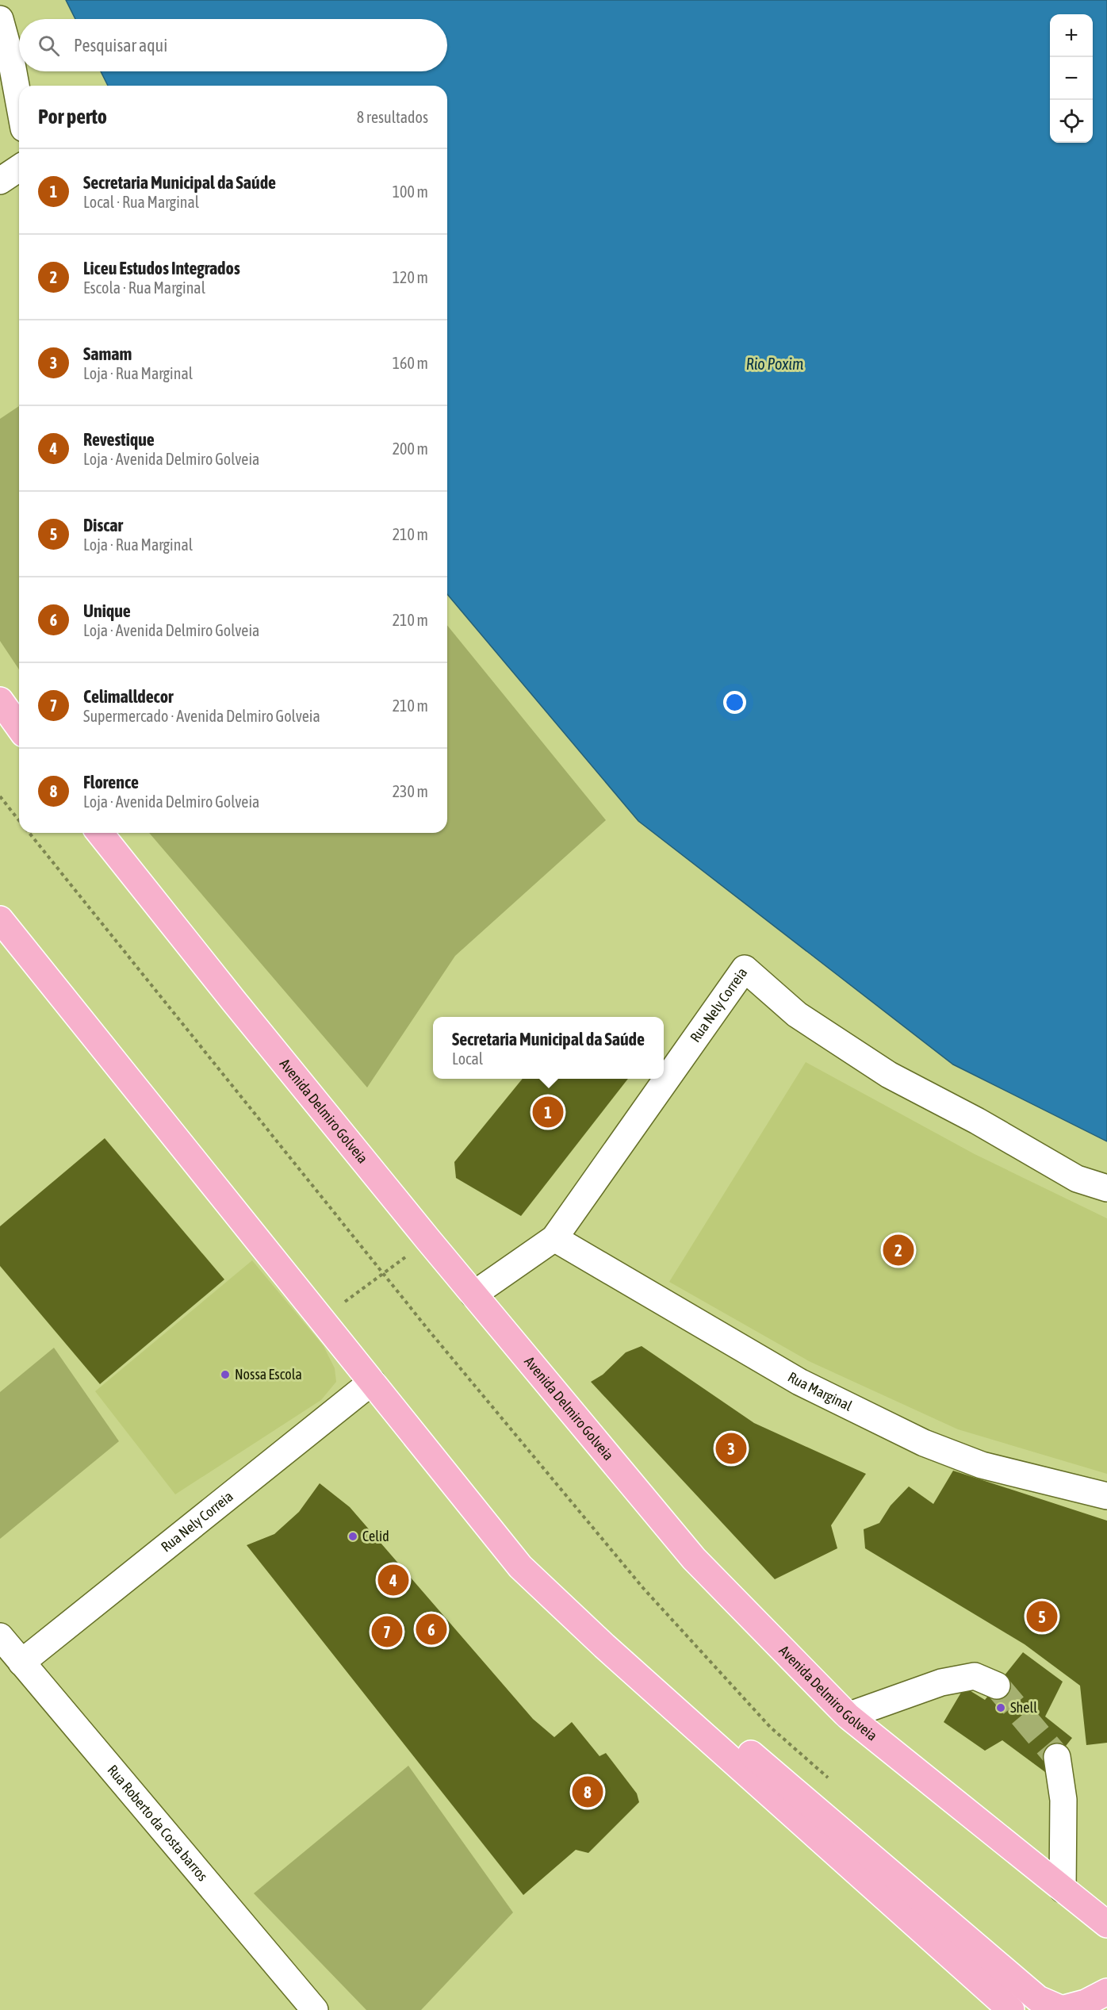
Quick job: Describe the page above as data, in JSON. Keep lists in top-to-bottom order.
{
  "streets": {
    "main road": ["Avenida Delmiro Golveia"],
    "street": ["Rua Nely Correia", "Rua Marginal", "Rua Roberto da Costa barros"]
  },
  "crossings": [
    ["Rua Nely Correia", "Avenida Delmiro Golveia"],
    ["Rua Nely Correia", "Rua Marginal"],
    ["Rua Nely Correia", "Rua Roberto da Costa barros"]
  ],
  "water": ["Rio Poxim"],
  "places": ["Nossa Escola", "Celid", "Shell"],
  "page": {
    "map_buttons": ["+", "−"],
    "search": "Pesquisar aqui",
    "heading": ["Por perto", "8 resultados"],
    "list": [
      {
        "mark": "1",
        "name": "Secretaria Municipal da Saúde",
        "note": "Local · Rua Marginal",
        "value": "100 m"
      },
      {
        "mark": "2",
        "name": "Liceu Estudos Integrados",
        "note": "Escola · Rua Marginal",
        "value": "120 m"
      },
      {
        "mark": "3",
        "name": "Samam",
        "note": "Loja · Rua Marginal",
        "value": "160 m"
      },
      {
        "mark": "4",
        "name": "Revestique",
        "note": "Loja · Avenida Delmiro Golveia",
        "value": "200 m"
      },
      {
        "mark": "5",
        "name": "Discar",
        "note": "Loja · Rua Marginal",
        "value": "210 m"
      },
      {
        "mark": "6",
        "name": "Unique",
        "note": "Loja · Avenida Delmiro Golveia",
        "value": "210 m"
      },
      {
        "mark": "7",
        "name": "Celimalldecor",
        "note": "Supermercado · Avenida Delmiro Golveia",
        "value": "210 m"
      },
      {
        "mark": "8",
        "name": "Florence",
        "note": "Loja · Avenida Delmiro Golveia",
        "value": "230 m"
      }
    ],
    "popup": ["Secretaria Municipal da Saúde", "Local"],
    "pins": [
      "1",
      "2",
      "3",
      "4",
      "5",
      "6",
      "7",
      "8"
    ]
  }
}
